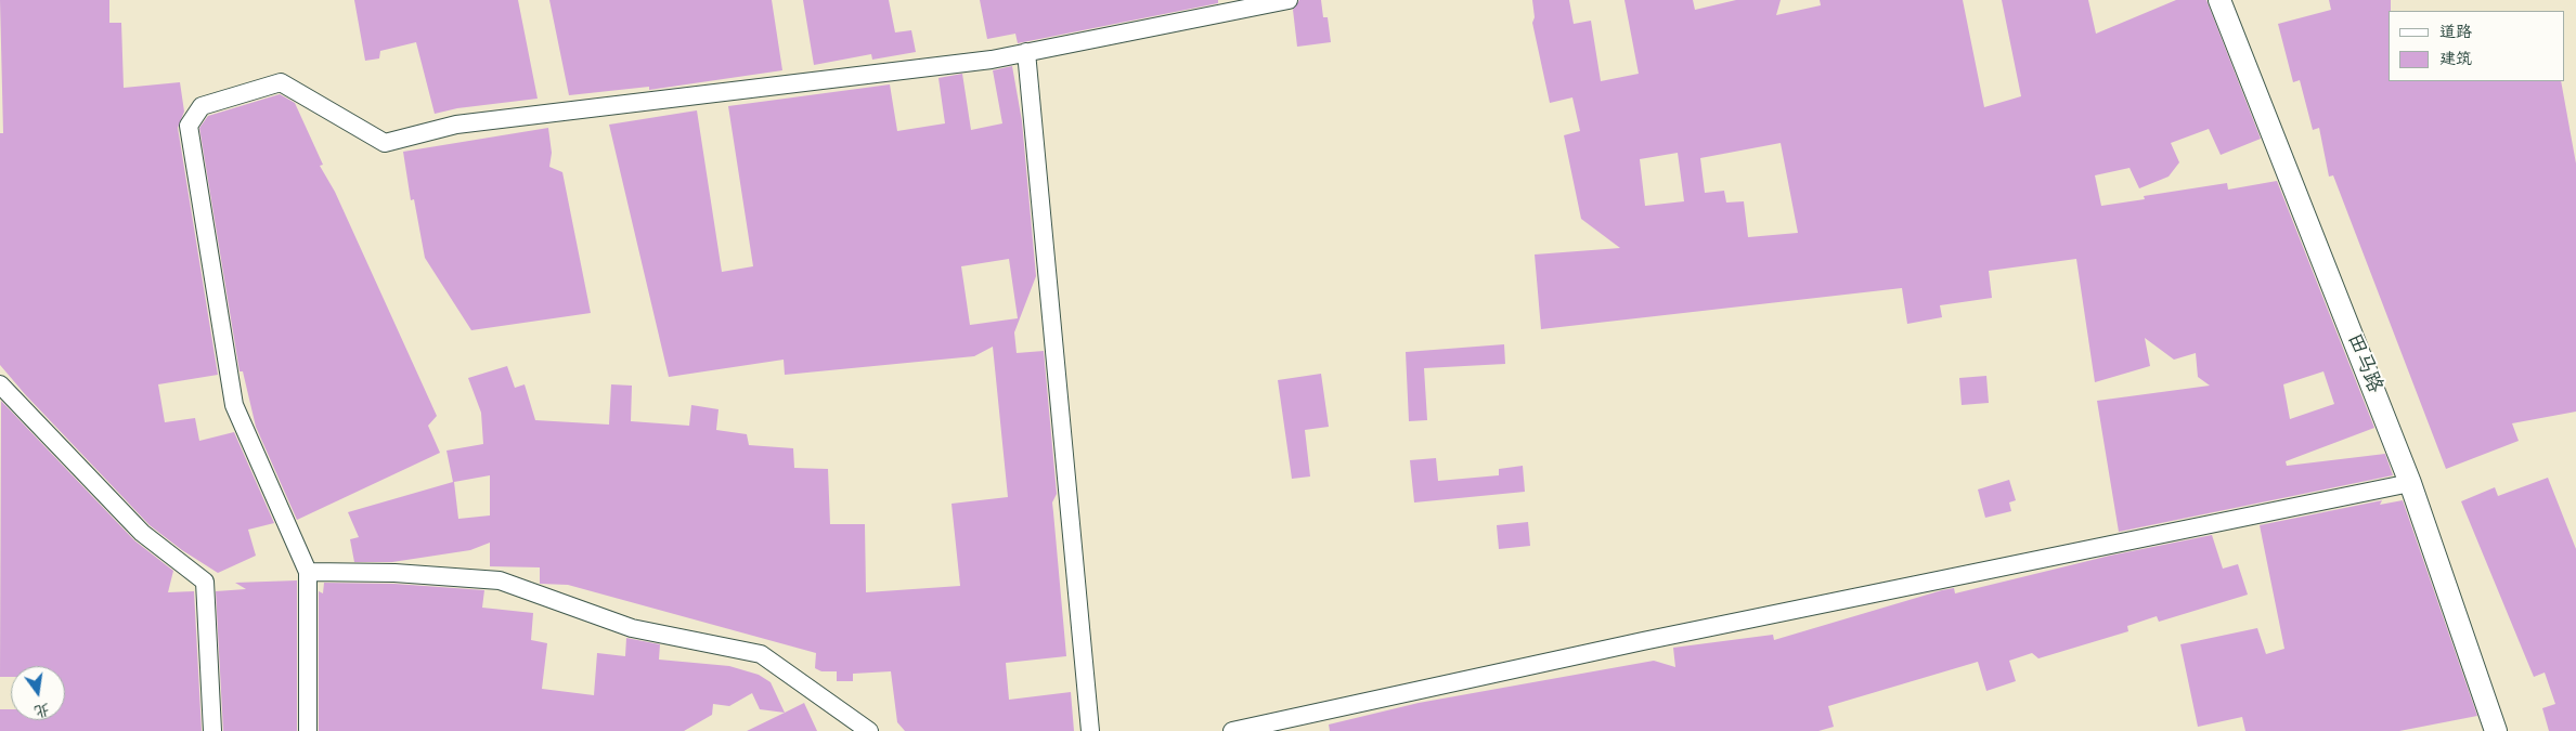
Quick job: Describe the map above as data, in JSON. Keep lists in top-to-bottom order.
{
  "streets": {
    "street": ["田马路"]
  },
  "legend": ["道路", "建筑"],
  "north": "bottom"
}
